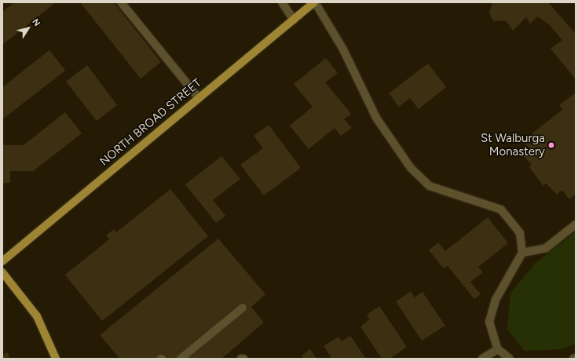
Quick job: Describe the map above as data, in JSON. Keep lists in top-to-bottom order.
{
  "streets": {
    "main road": ["NORTH BROAD STREET"]
  },
  "places": ["St Walburga Monastery"],
  "north": "top right"
}
